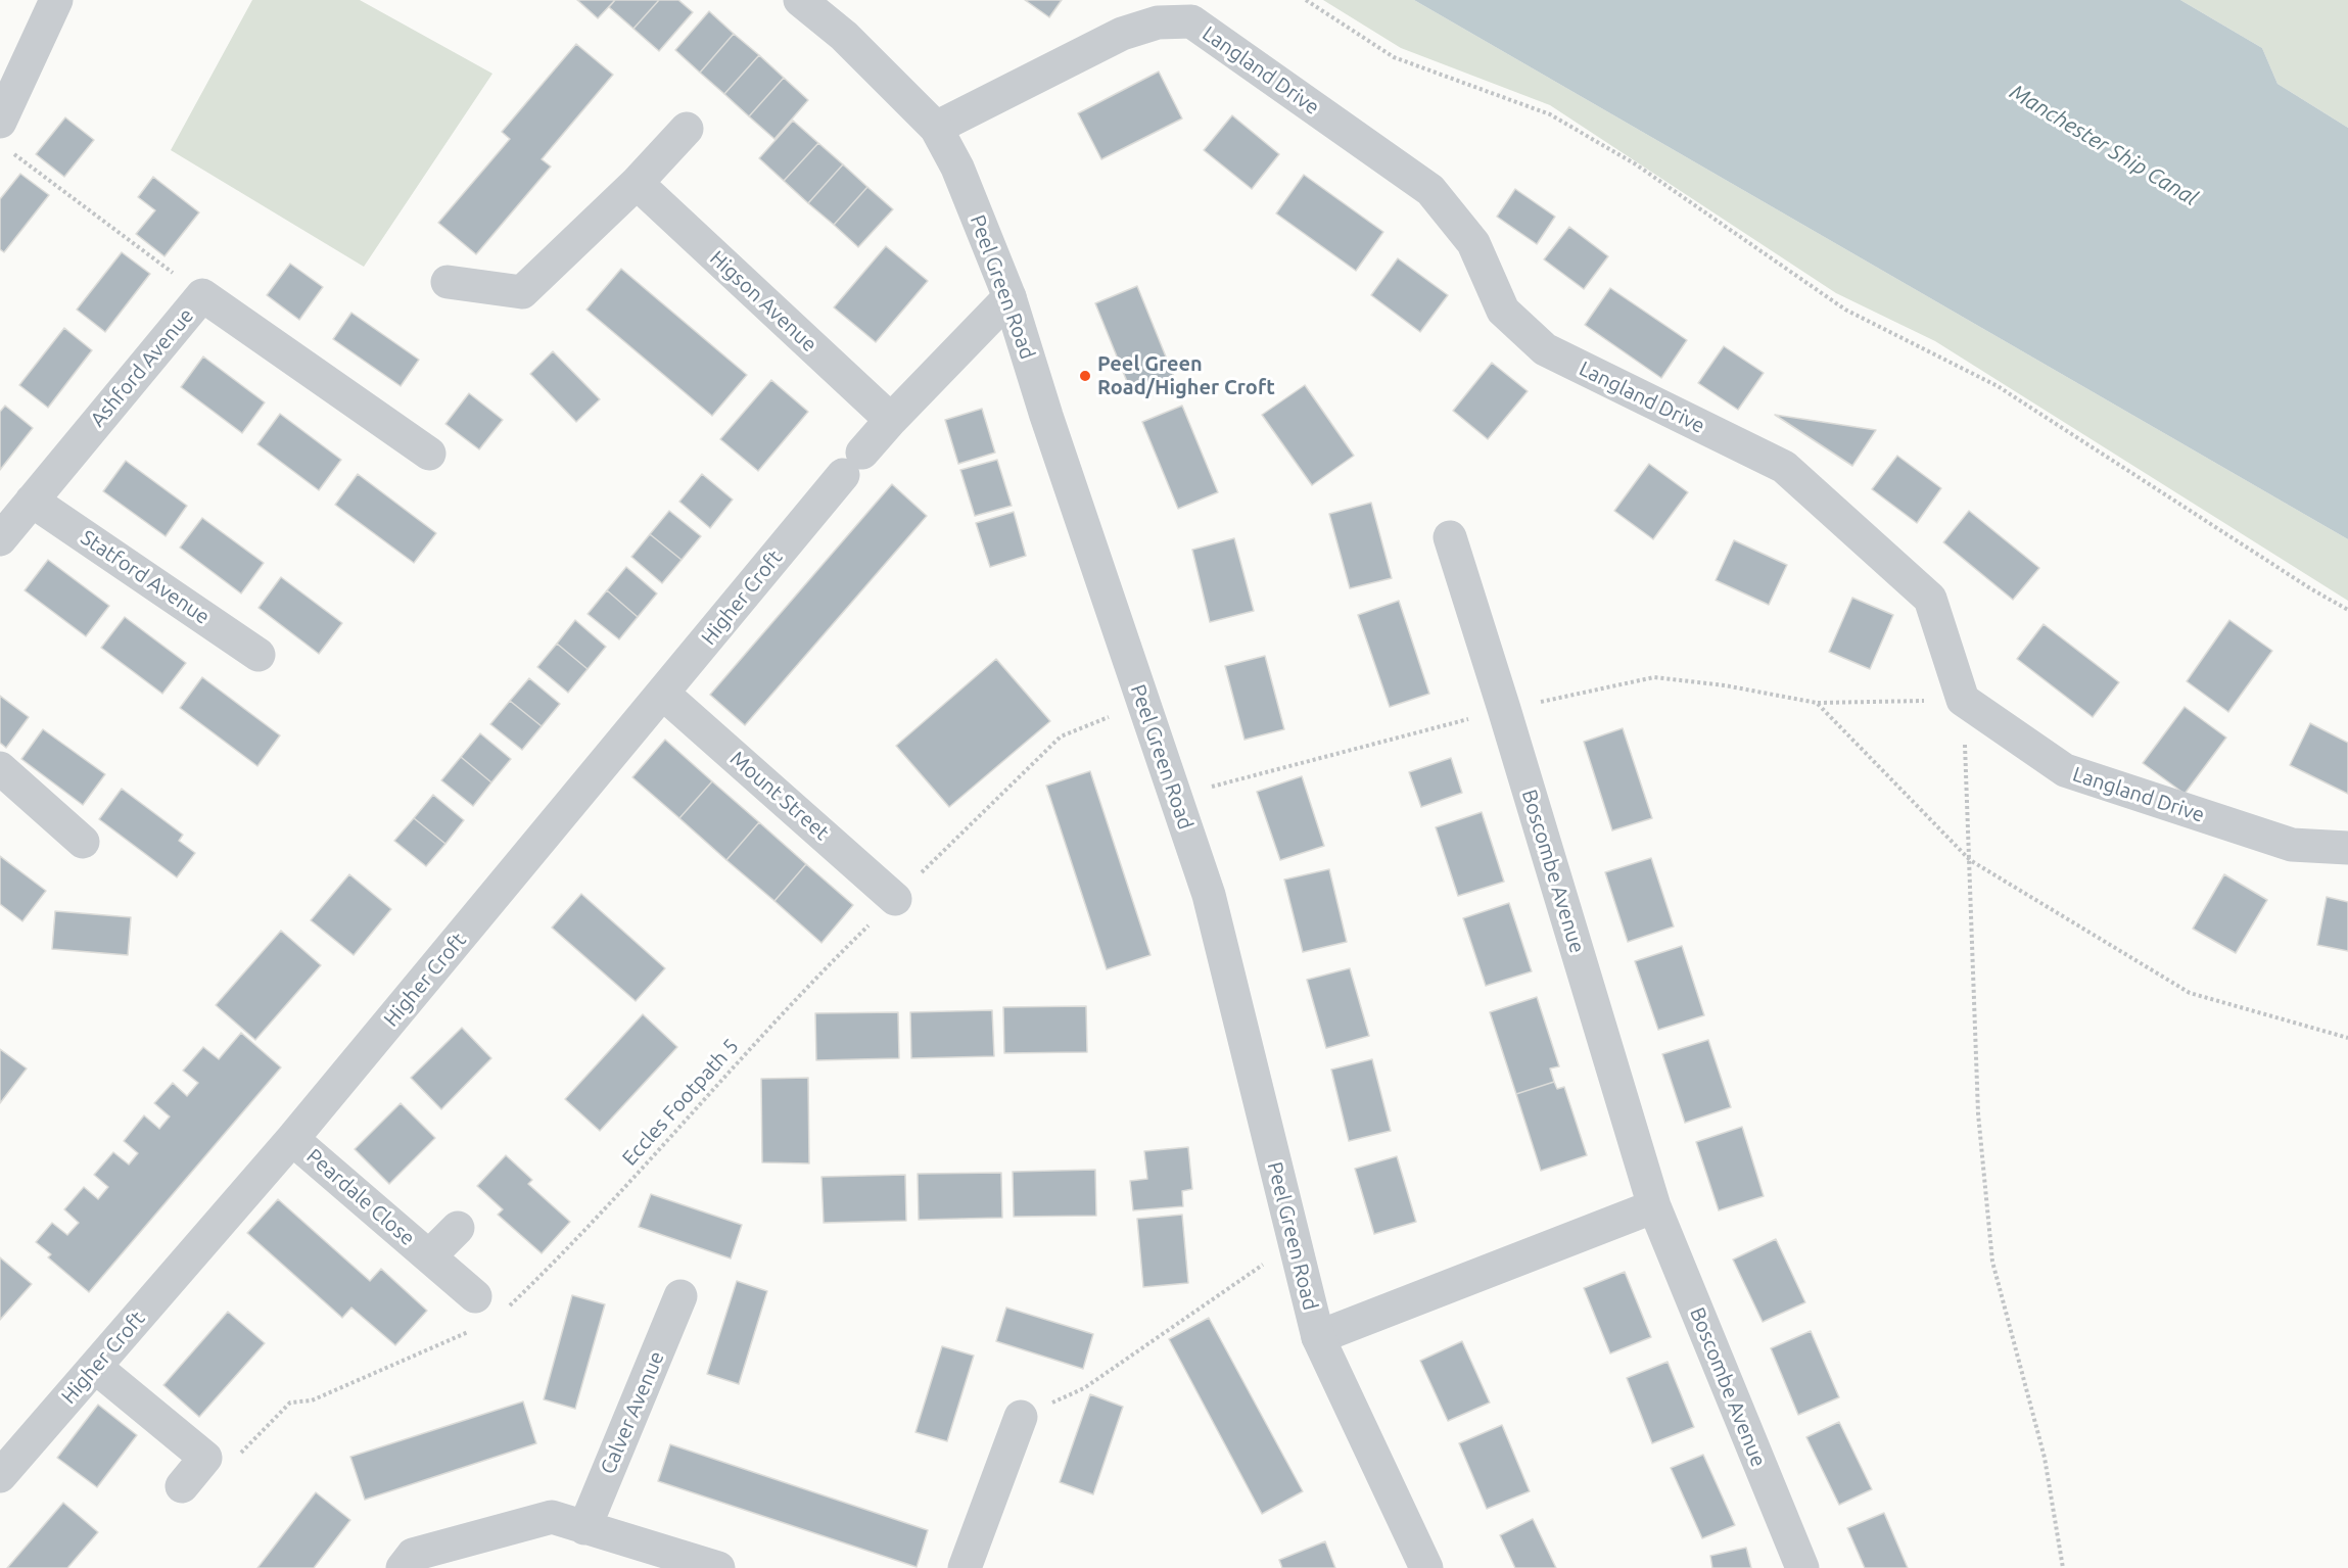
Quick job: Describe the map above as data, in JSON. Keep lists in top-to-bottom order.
{
  "streets": {
    "street": [
      "Langland Drive",
      "Peel Green Road",
      "Higson Avenue",
      "Ashford Avenue",
      "Statford Avenue",
      "Higher Croft",
      "Mount Street",
      "Boscombe Avenue",
      "Peardale Close",
      "Calver Avenue"
    ],
    "path": ["Eccles Footpath 5"]
  },
  "crossings": [
    ["Langland Drive", "Peel Green Road"],
    ["Peel Green Road", "Higher Croft"],
    ["Peel Green Road", "Eccles Footpath 5"],
    ["Higson Avenue", "Higher Croft"],
    ["Ashford Avenue", "Statford Avenue"],
    ["Higher Croft", "Mount Street"],
    ["Higher Croft", "Peardale Close"],
    ["Mount Street", "Eccles Footpath 5"],
    ["Eccles Footpath 5", "Peardale Close"]
  ],
  "water": ["Manchester Ship Canal"],
  "places": ["Peel Green Road/Higher Croft"]
}
